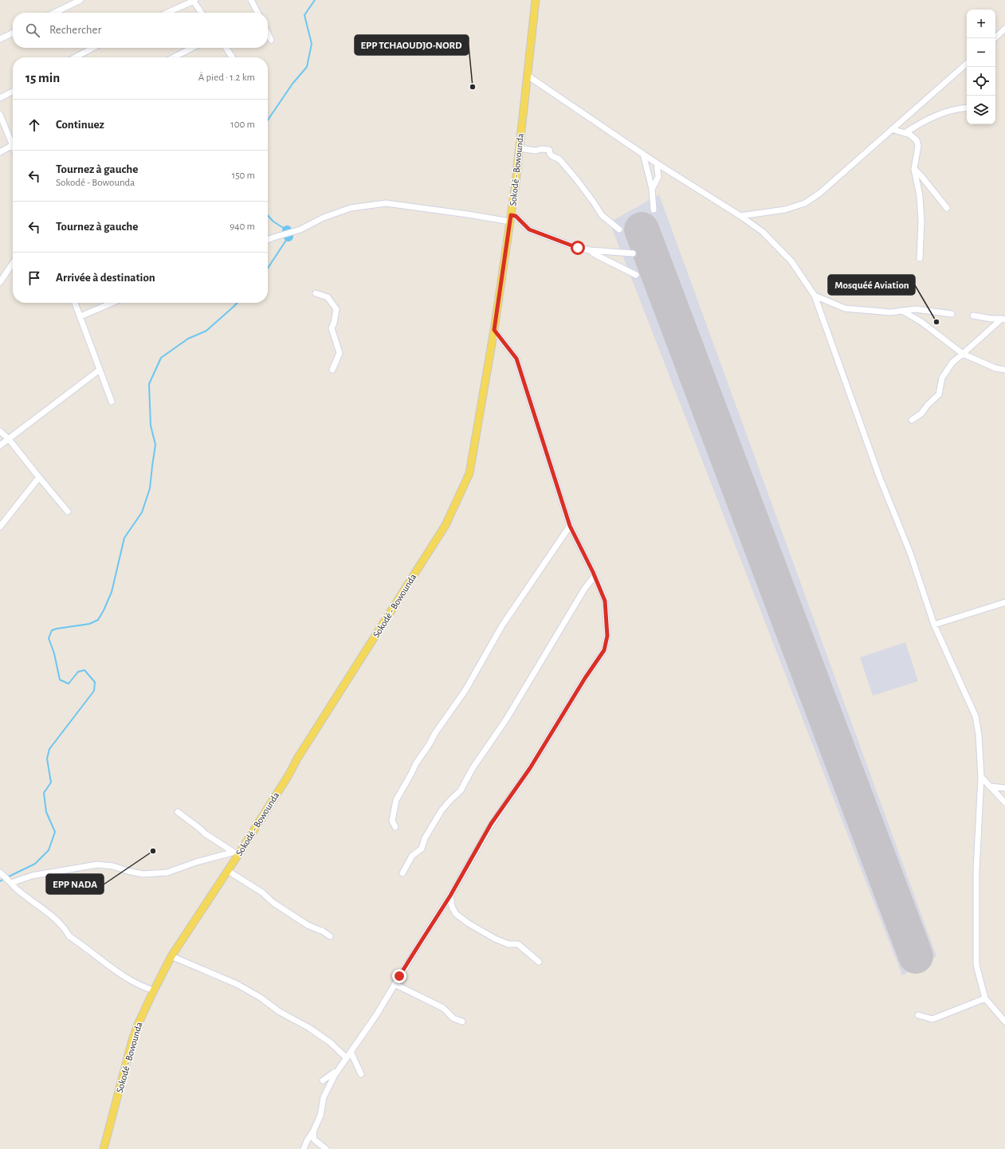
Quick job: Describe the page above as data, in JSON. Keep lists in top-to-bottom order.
{
  "streets": {
    "main road": ["Sokodé - Bowounda"]
  },
  "places": ["EPP TCHAOUDJO-NORD", "Mosquéé Aviation", "EPP NADA"],
  "page": {
    "map_buttons": ["+", "−"],
    "search": "Rechercher",
    "heading": ["15 min", "À pied · 1.2 km"],
    "list": [
      ["Continuez", "100 m"],
      ["Tournez à gauche", "Sokodé - Bowounda", "150 m"],
      ["Tournez à gauche", "940 m"],
      "Arrivée à destination"
    ]
  }
}
